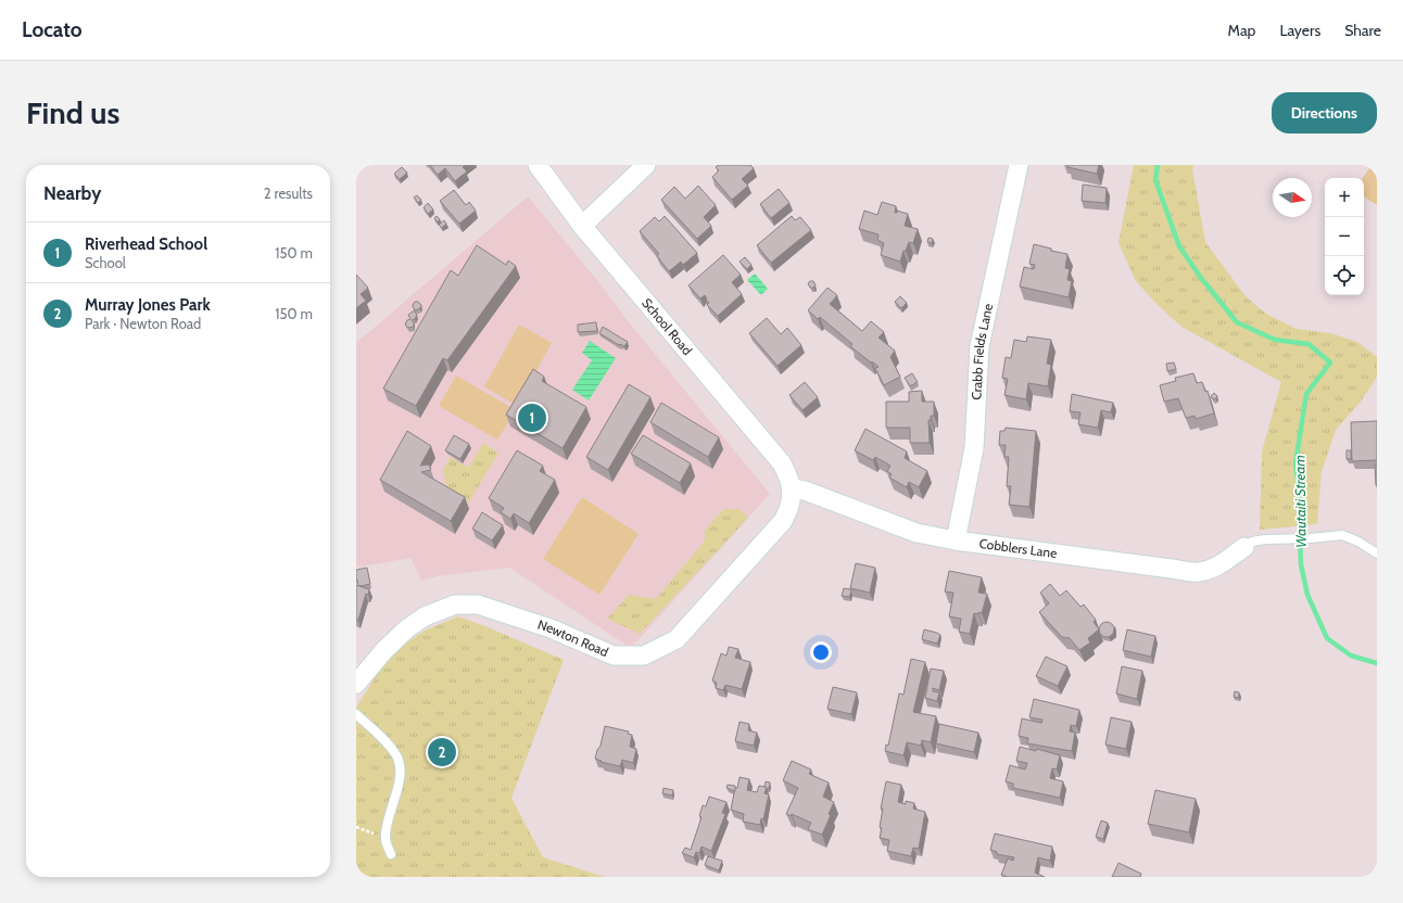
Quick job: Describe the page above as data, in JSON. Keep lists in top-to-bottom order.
{
  "streets": {
    "street": [
      "School Road",
      "Crabb Fields Lane",
      "Cobblers Lane",
      "Newton Road"
    ]
  },
  "crossings": [
    ["School Road", "Cobblers Lane"],
    ["School Road", "Newton Road"],
    ["Crabb Fields Lane", "Cobblers Lane"],
    ["Cobblers Lane", "Newton Road"]
  ],
  "water": ["Wautaiti Stream"],
  "north": "right",
  "page": {
    "header": "Locato",
    "nav": ["Map", "Layers", "Share"],
    "buttons": "Directions",
    "title": "Find us",
    "heading": ["Nearby", "2 results"],
    "map_buttons": ["+", "−"],
    "list": [
      {
        "mark": "1",
        "name": "Riverhead School",
        "note": "School",
        "value": "150 m"
      },
      {
        "mark": "2",
        "name": "Murray Jones Park",
        "note": "Park · Newton Road",
        "value": "150 m"
      }
    ],
    "pins": ["1", "2"]
  }
}
